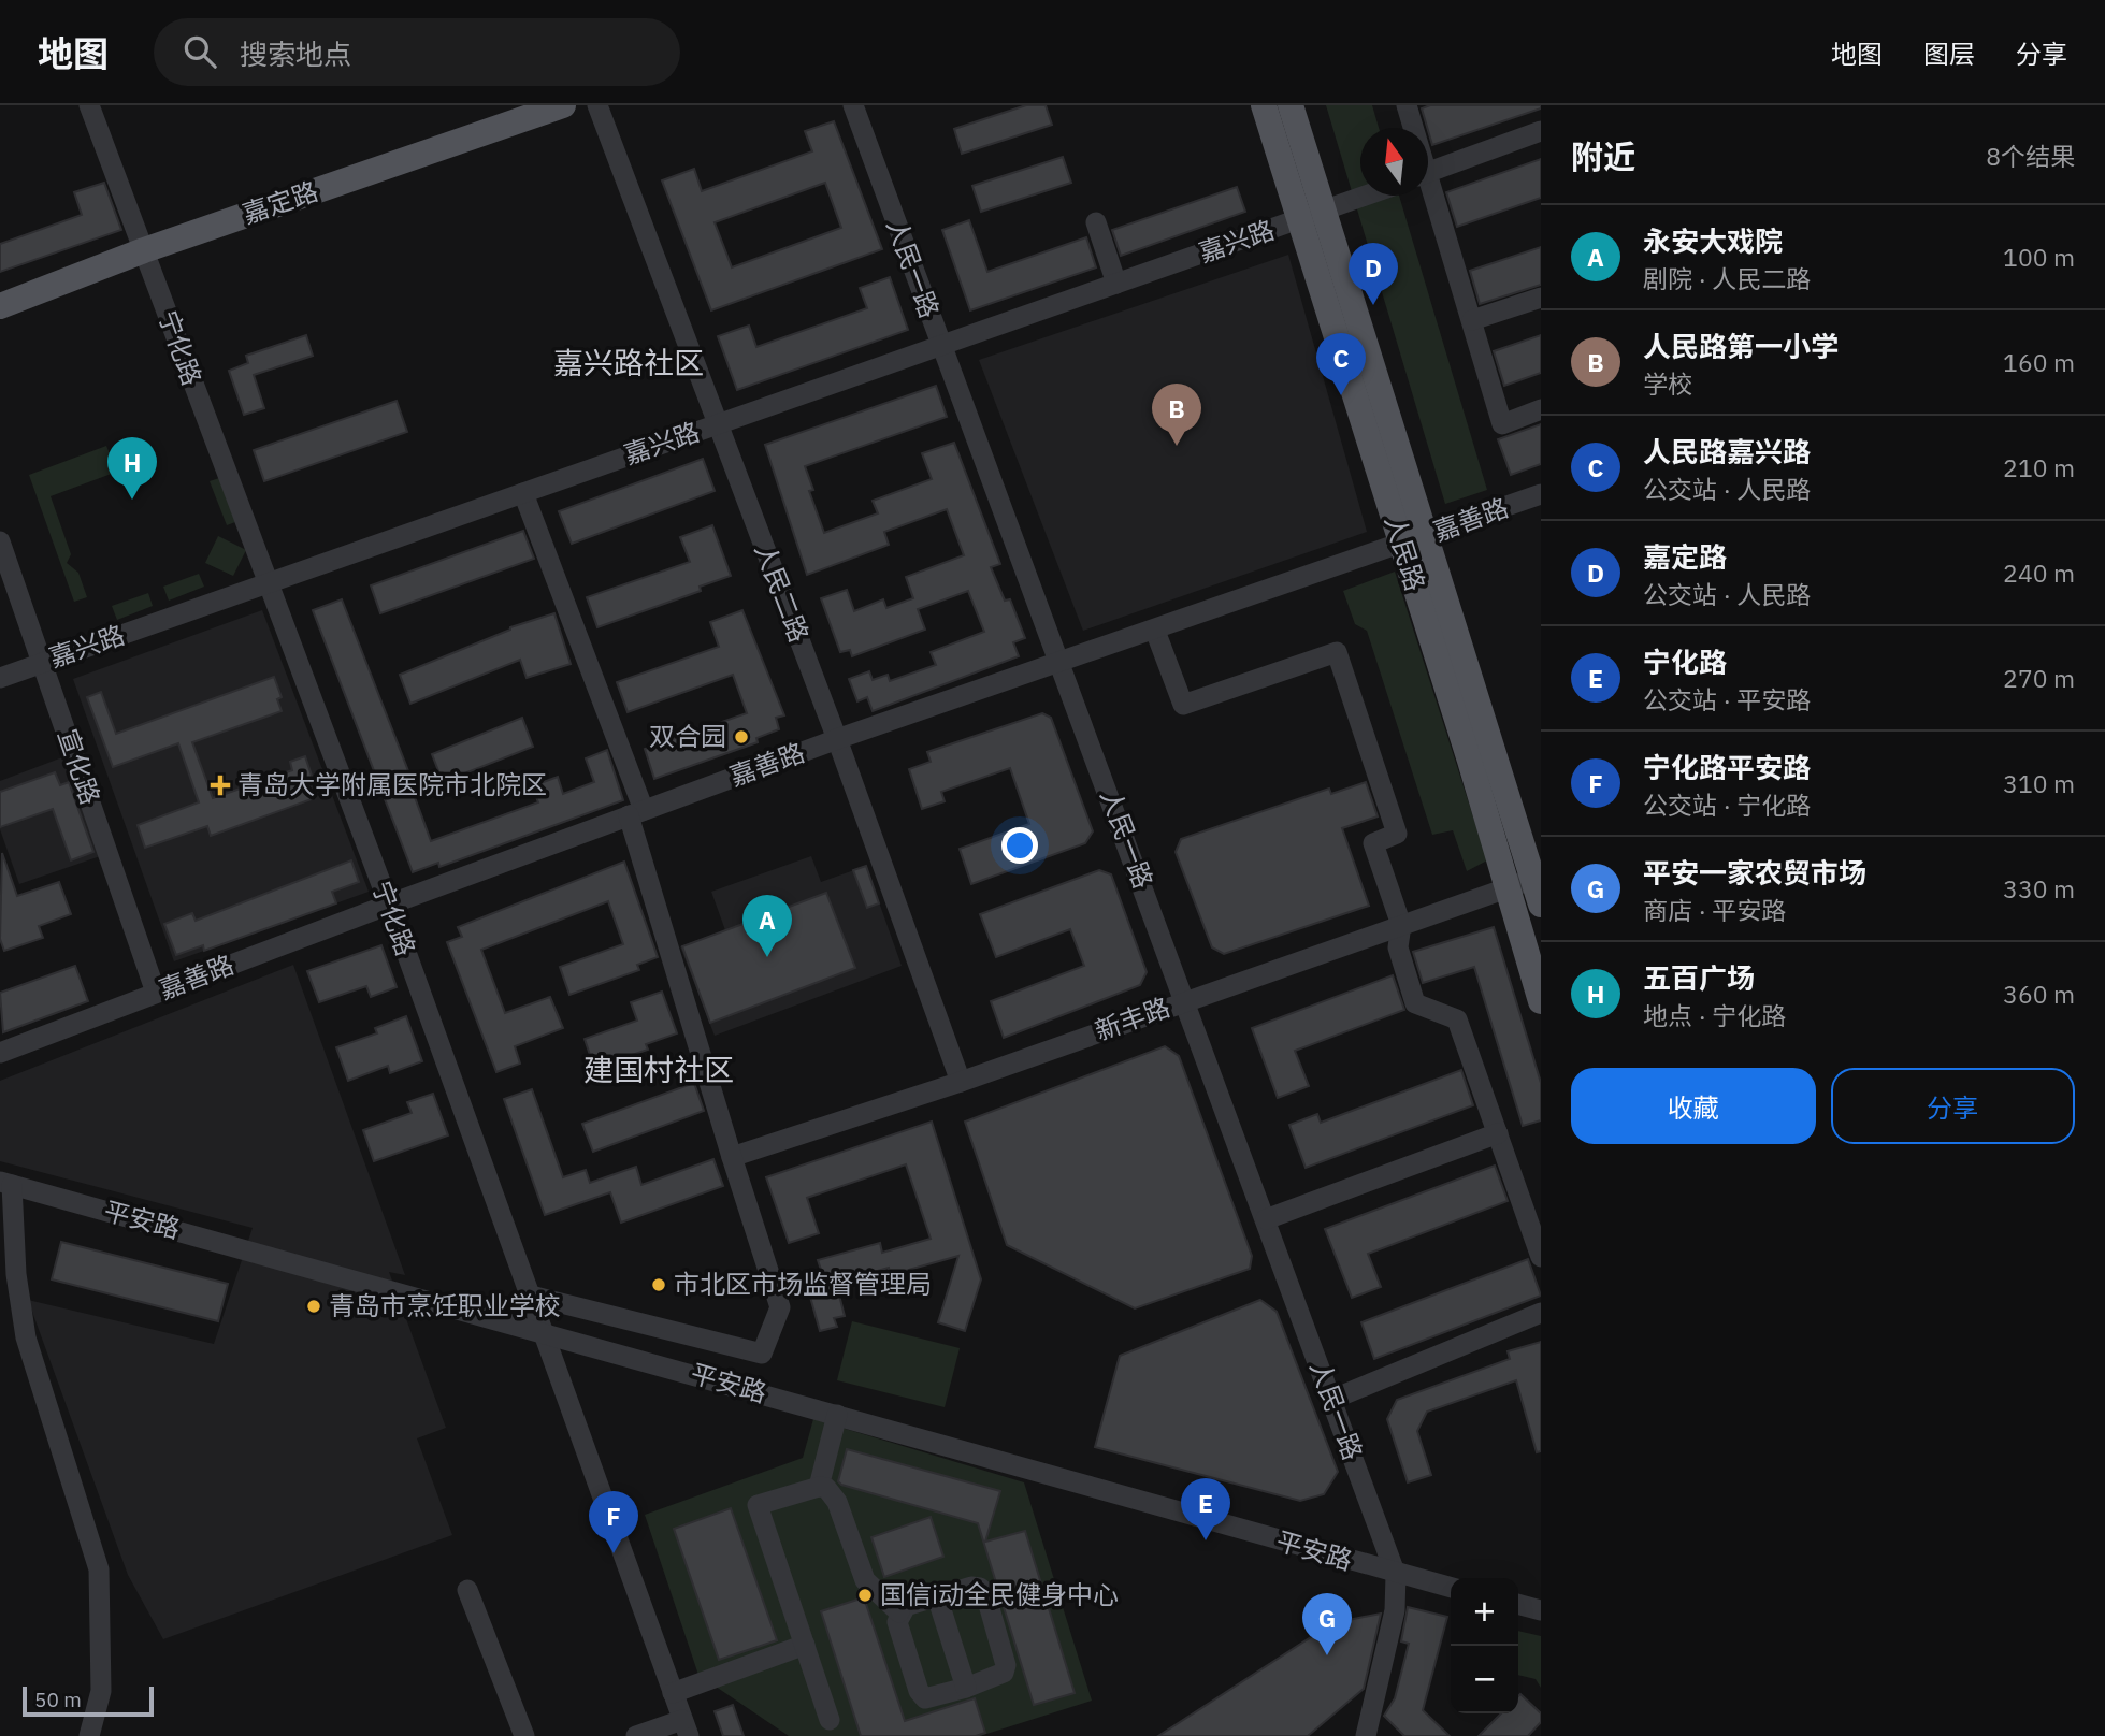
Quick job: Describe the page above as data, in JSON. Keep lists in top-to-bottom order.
{
  "streets": {
    "main road": ["嘉定路", "人民路"],
    "street": [
      "嘉兴路",
      "人民一路",
      "宁化路",
      "嘉善路",
      "人民二路",
      "宣化路",
      "新丰路",
      "平安路"
    ]
  },
  "crossings": [
    ["嘉定路", "宁化路"],
    ["嘉兴路", "人民一路"],
    ["嘉兴路", "宁化路"],
    ["嘉兴路", "人民路"],
    ["嘉兴路", "人民二路"],
    ["嘉兴路", "宣化路"],
    ["人民一路", "嘉善路"],
    ["人民一路", "新丰路"],
    ["人民一路", "平安路"],
    ["宁化路", "嘉善路"],
    ["宁化路", "平安路"],
    ["嘉善路", "人民路"],
    ["嘉善路", "人民二路"],
    ["嘉善路", "宣化路"],
    ["人民路", "新丰路"],
    ["人民二路", "新丰路"]
  ],
  "districts": ["嘉兴路社区", "建国村社区"],
  "places": {
    "other": [
      "双合园",
      "市北区市场监督管理局",
      "青岛市烹饪职业学校",
      "国信i动全民健身中心"
    ],
    "health": ["青岛大学附属医院市北院区"]
  },
  "scale_bar": "50 m",
  "north": "top",
  "page": {
    "header": "地图",
    "search": "搜索地点",
    "nav": ["地图", "图层", "分享"],
    "heading": ["附近", "8个结果"],
    "list": [
      {
        "mark": "A",
        "name": "永安大戏院",
        "note": "剧院 · 人民二路",
        "value": "100 m"
      },
      {
        "mark": "B",
        "name": "人民路第一小学",
        "note": "学校",
        "value": "160 m"
      },
      {
        "mark": "C",
        "name": "人民路嘉兴路",
        "note": "公交站 · 人民路",
        "value": "210 m"
      },
      {
        "mark": "D",
        "name": "嘉定路",
        "note": "公交站 · 人民路",
        "value": "240 m"
      },
      {
        "mark": "E",
        "name": "宁化路",
        "note": "公交站 · 平安路",
        "value": "270 m"
      },
      {
        "mark": "F",
        "name": "宁化路平安路",
        "note": "公交站 · 宁化路",
        "value": "310 m"
      },
      {
        "mark": "G",
        "name": "平安一家农贸市场",
        "note": "商店 · 平安路",
        "value": "330 m"
      },
      {
        "mark": "H",
        "name": "五百广场",
        "note": "地点 · 宁化路",
        "value": "360 m"
      }
    ],
    "pins": [
      "D",
      "C",
      "B",
      "H",
      "A",
      "E",
      "F",
      "G"
    ],
    "buttons": ["收藏", "分享"],
    "map_buttons": ["+", "−"],
    "scale": "50 m"
  }
}
